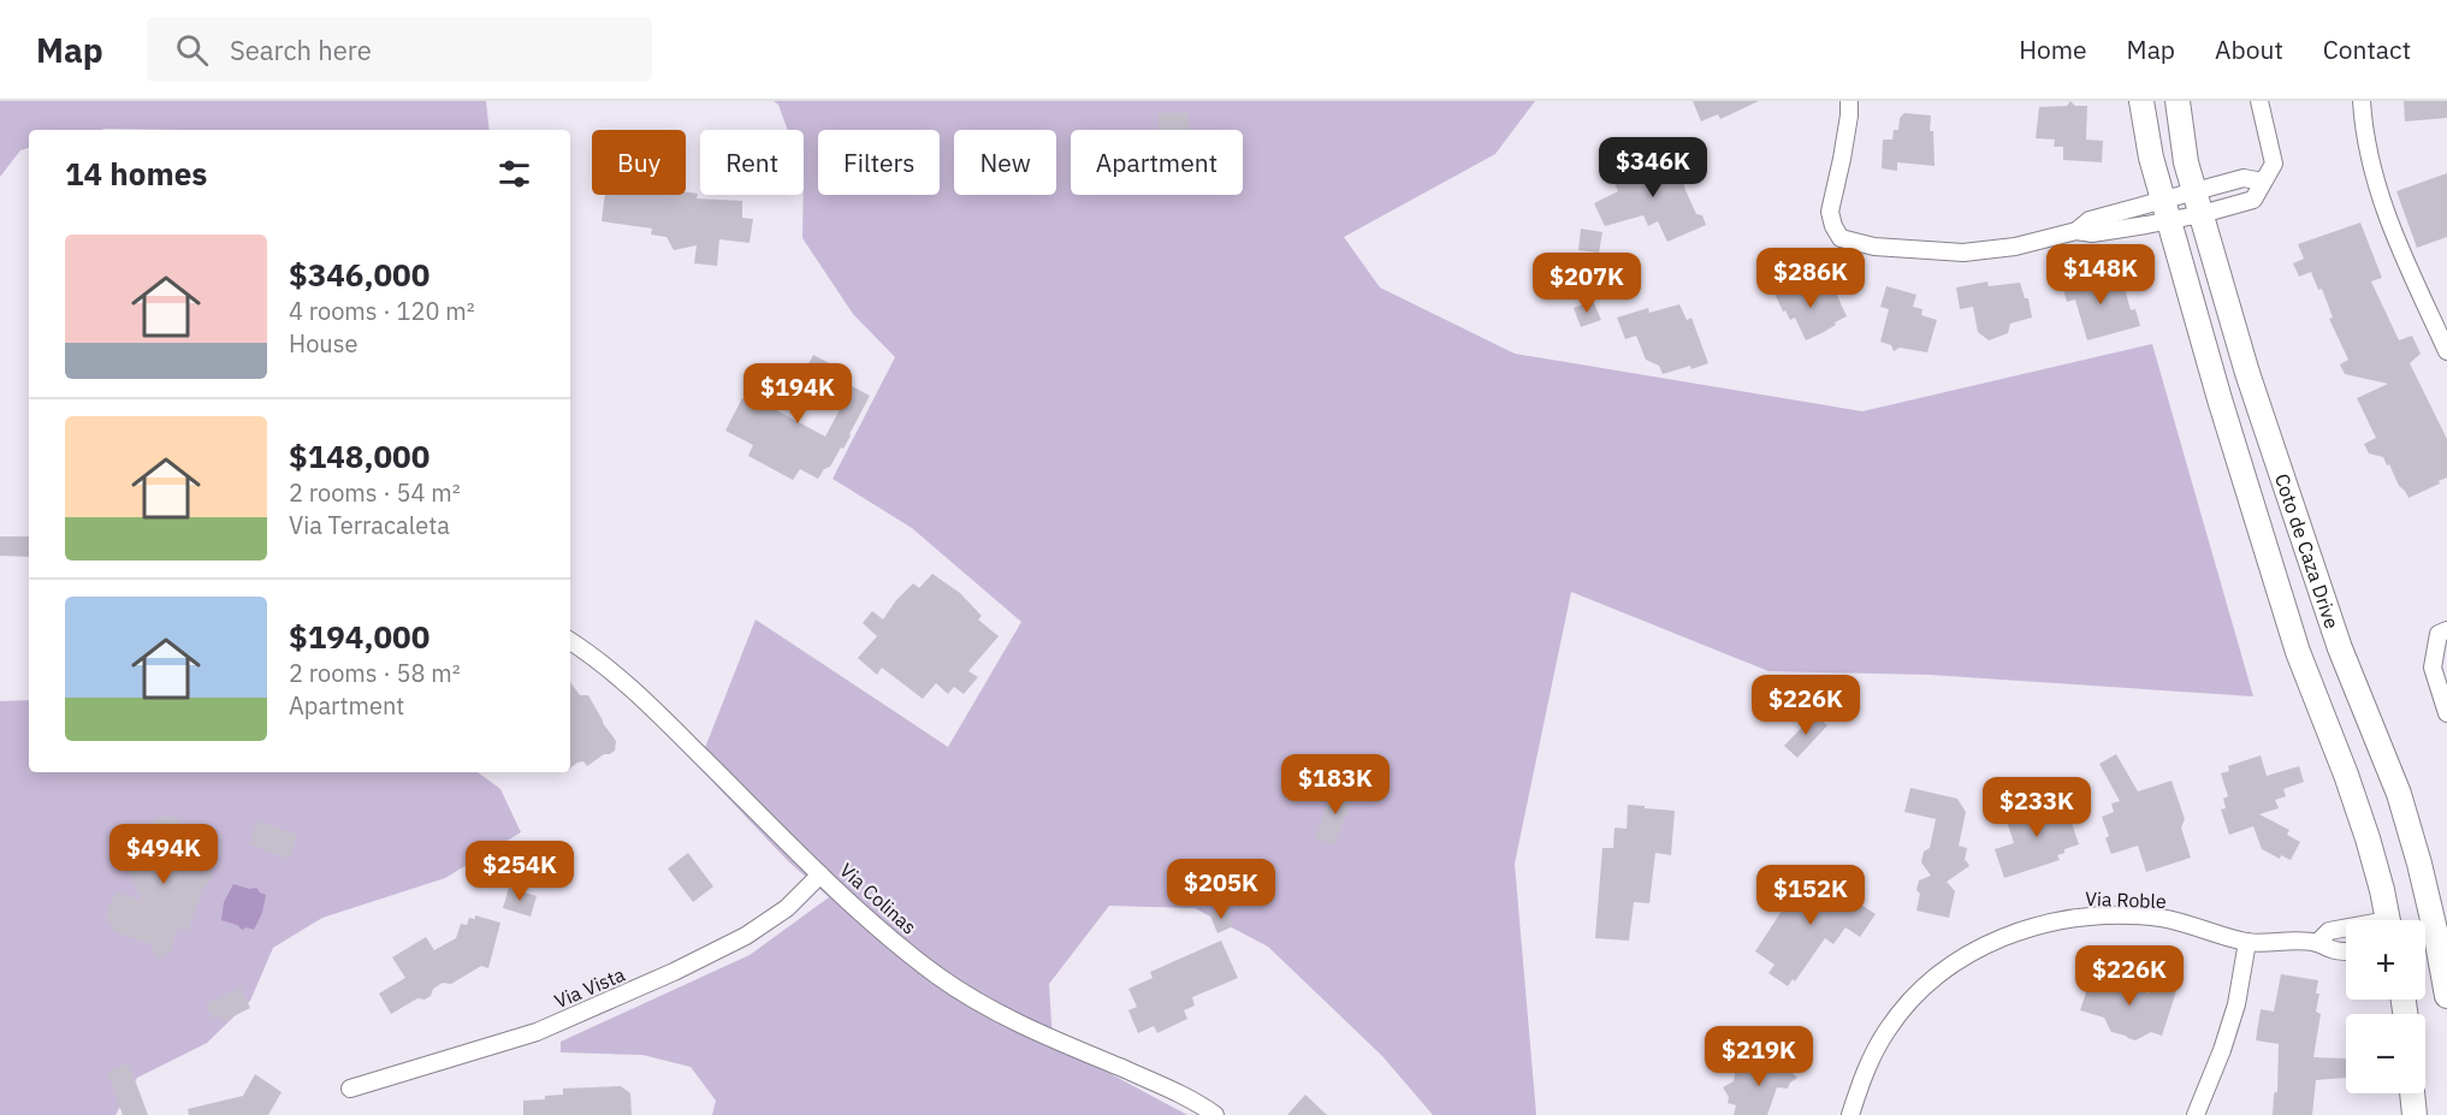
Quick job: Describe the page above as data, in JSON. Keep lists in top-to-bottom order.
{
  "streets": {
    "main road": ["Coto de Caza Drive"],
    "street": ["Via Colinas", "Via Roble", "Via Vista"]
  },
  "crossings": [
    ["Via Colinas", "Via Vista"]
  ],
  "page": {
    "header": "Map",
    "search": "Search here",
    "nav": [
      "Home",
      "Map",
      "About",
      "Contact"
    ],
    "chip": [
      "Buy",
      "Rent",
      "Filters",
      "New",
      "Apartment"
    ],
    "heading": "14 homes",
    "price": [
      "$346K",
      "$148K",
      "$286K",
      "$207K",
      "$194K",
      "$226K",
      "$183K",
      "$233K",
      "$494K",
      "$254K",
      "$205K",
      "$152K",
      "$226K",
      "$219K"
    ],
    "list": [
      {
        "name": "$346,000",
        "note": "4 rooms · 120 m² · House"
      },
      {
        "name": "$148,000",
        "note": "2 rooms · 54 m² · Via Terracaleta"
      },
      {
        "name": "$194,000",
        "note": "2 rooms · 58 m² · Apartment"
      }
    ],
    "map_buttons": ["+", "−"]
  }
}
